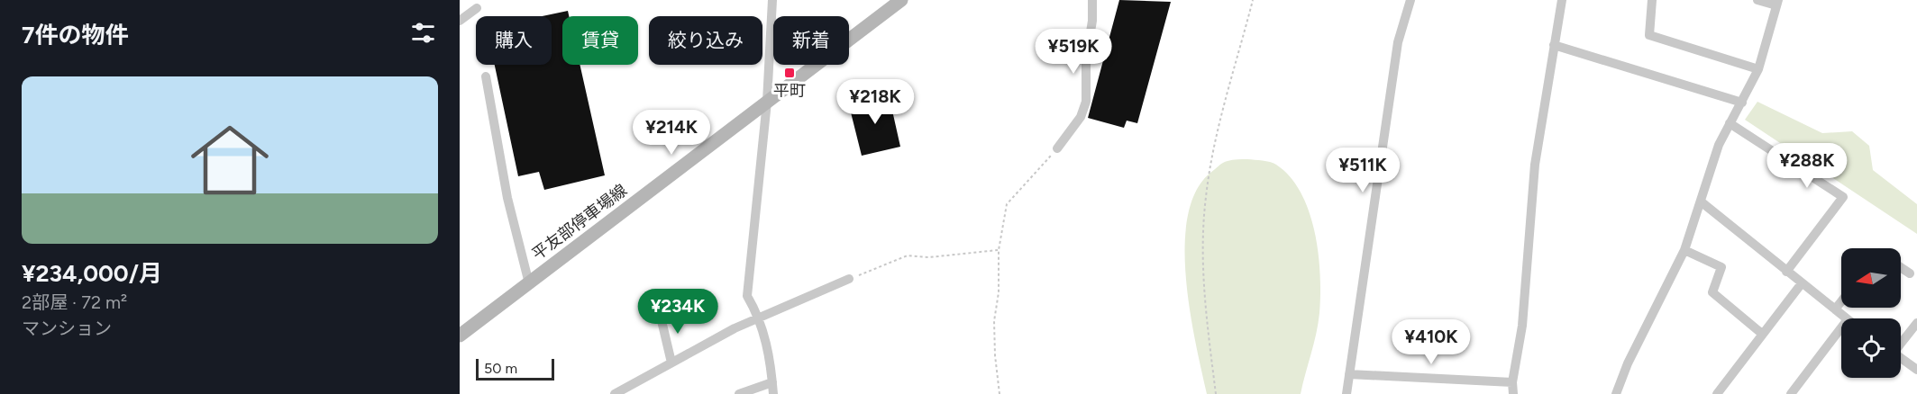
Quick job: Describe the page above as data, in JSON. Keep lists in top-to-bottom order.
{
  "streets": {
    "main road": ["平友部停車場線"]
  },
  "places": {
    "transit": ["平町"]
  },
  "scale_bar": "50 m",
  "north": "left",
  "page": {
    "heading": "7件の物件",
    "chip": [
      "購入",
      "賃貸",
      "絞り込み",
      "新着"
    ],
    "price": [
      "¥519K",
      "¥218K",
      "¥214K",
      "¥288K",
      "¥511K",
      "¥234K",
      "¥410K"
    ],
    "list": [
      {
        "name": "¥234,000/月",
        "note": "2部屋 · 72 m² · マンション"
      }
    ],
    "scale": "50 m"
  }
}
